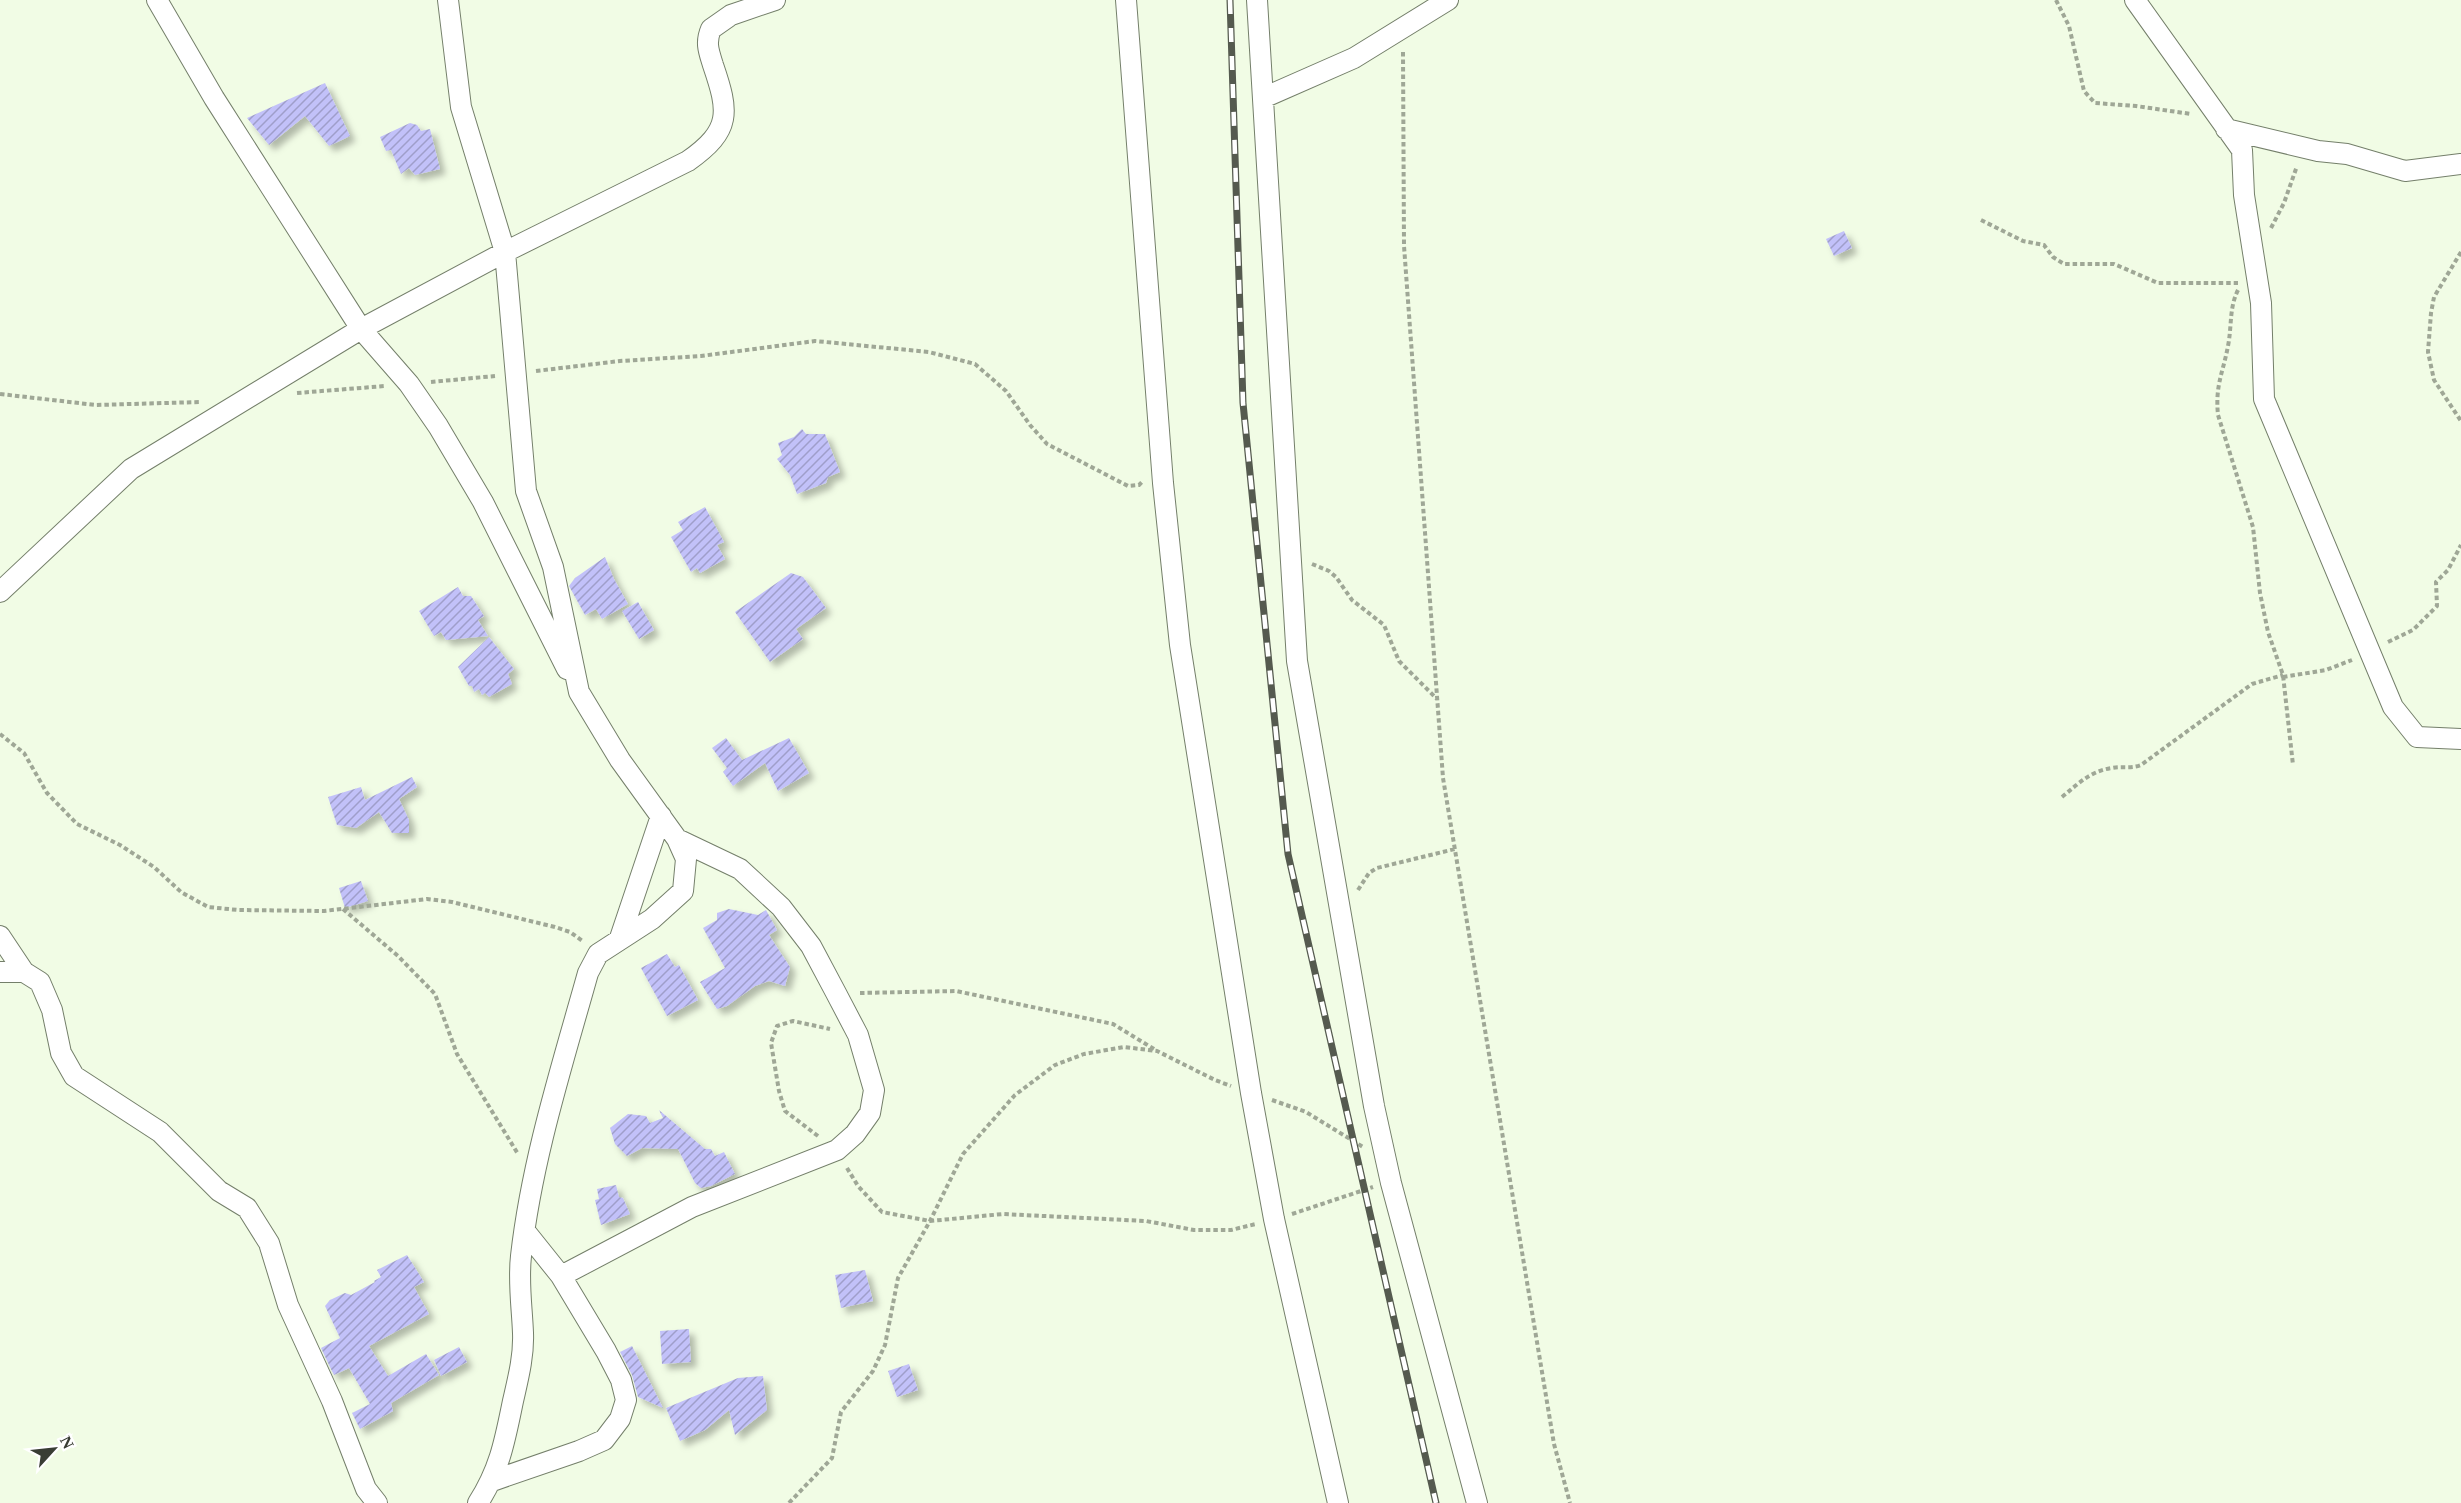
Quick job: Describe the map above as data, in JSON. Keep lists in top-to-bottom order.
{
  "north": "top right"
}
